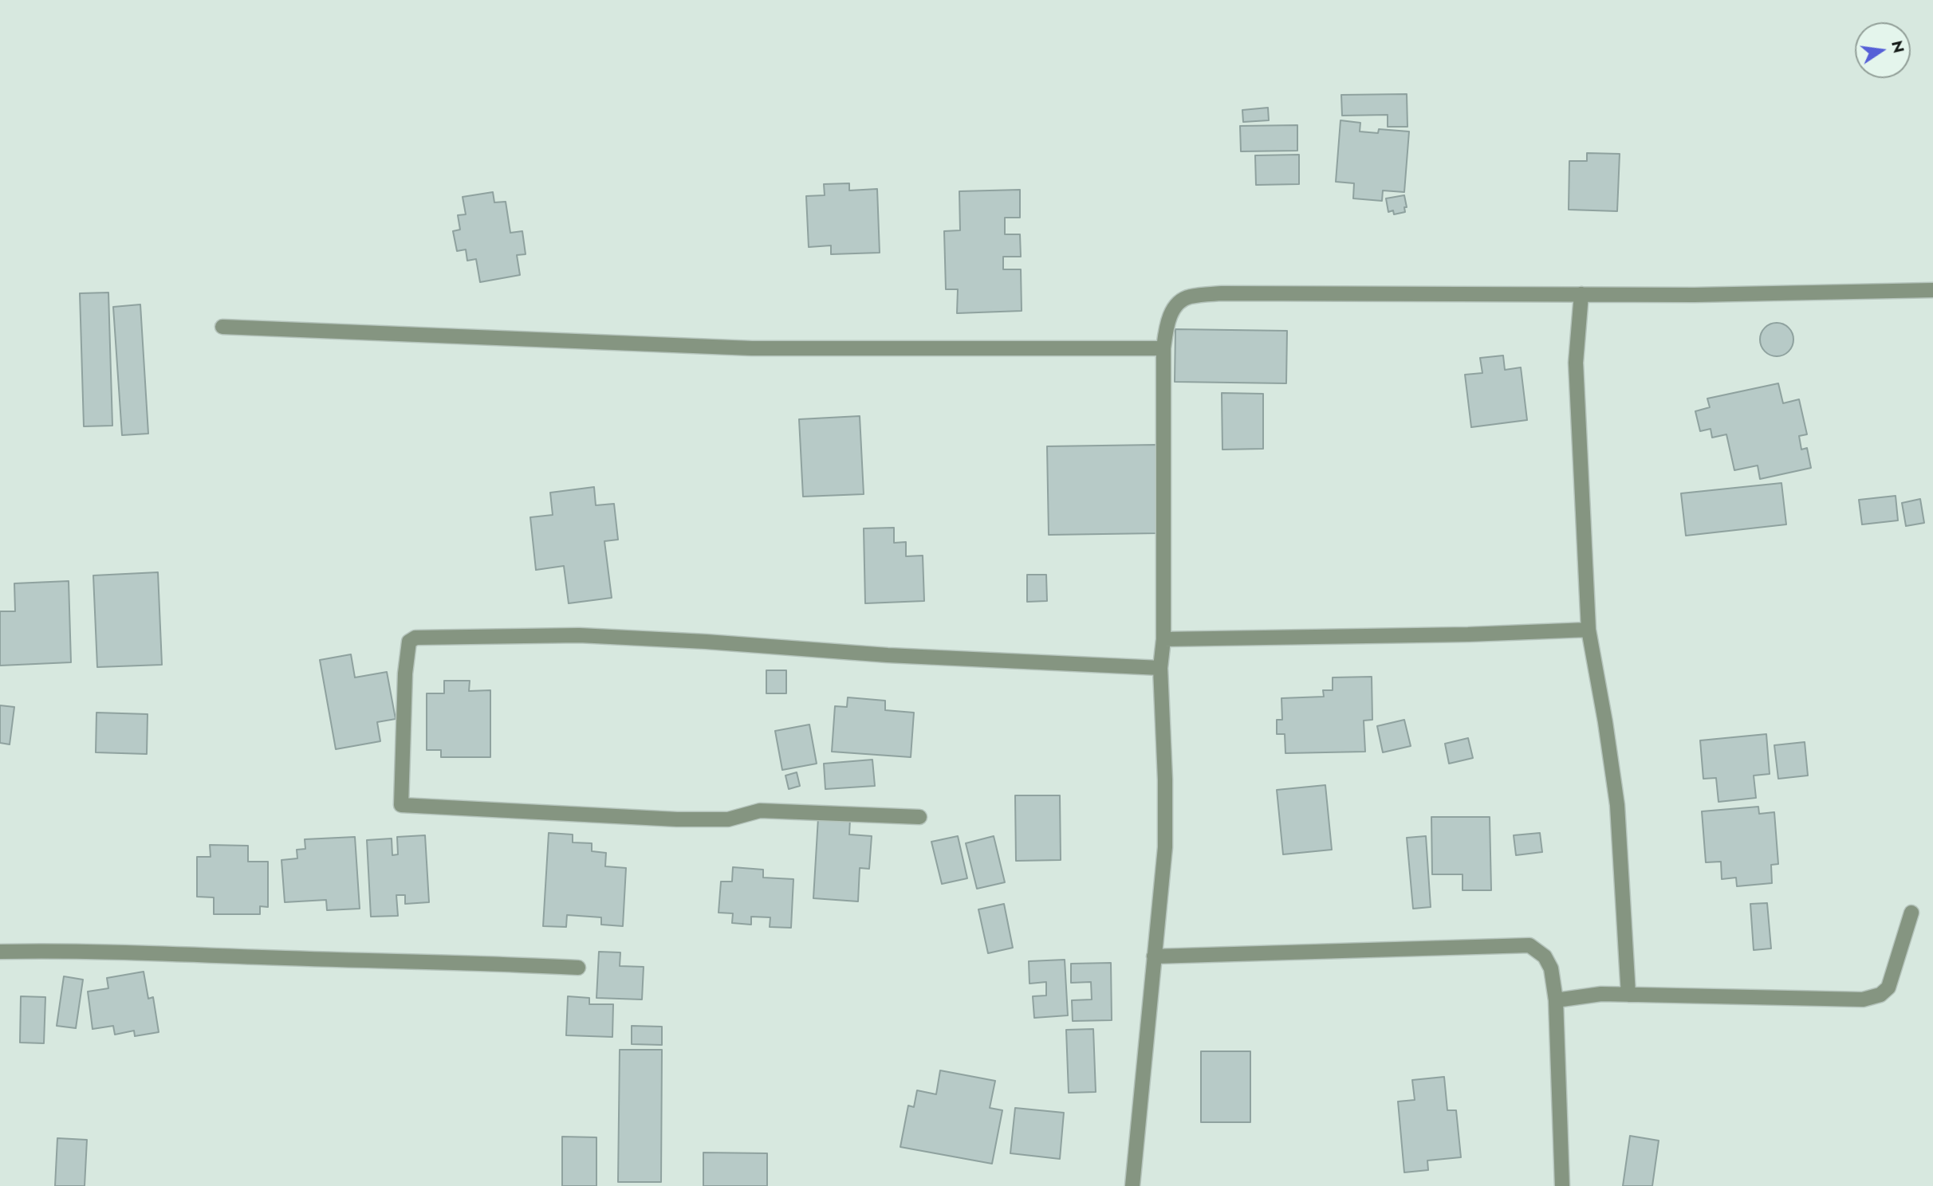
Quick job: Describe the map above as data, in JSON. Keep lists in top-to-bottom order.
{
  "north": "right"
}
